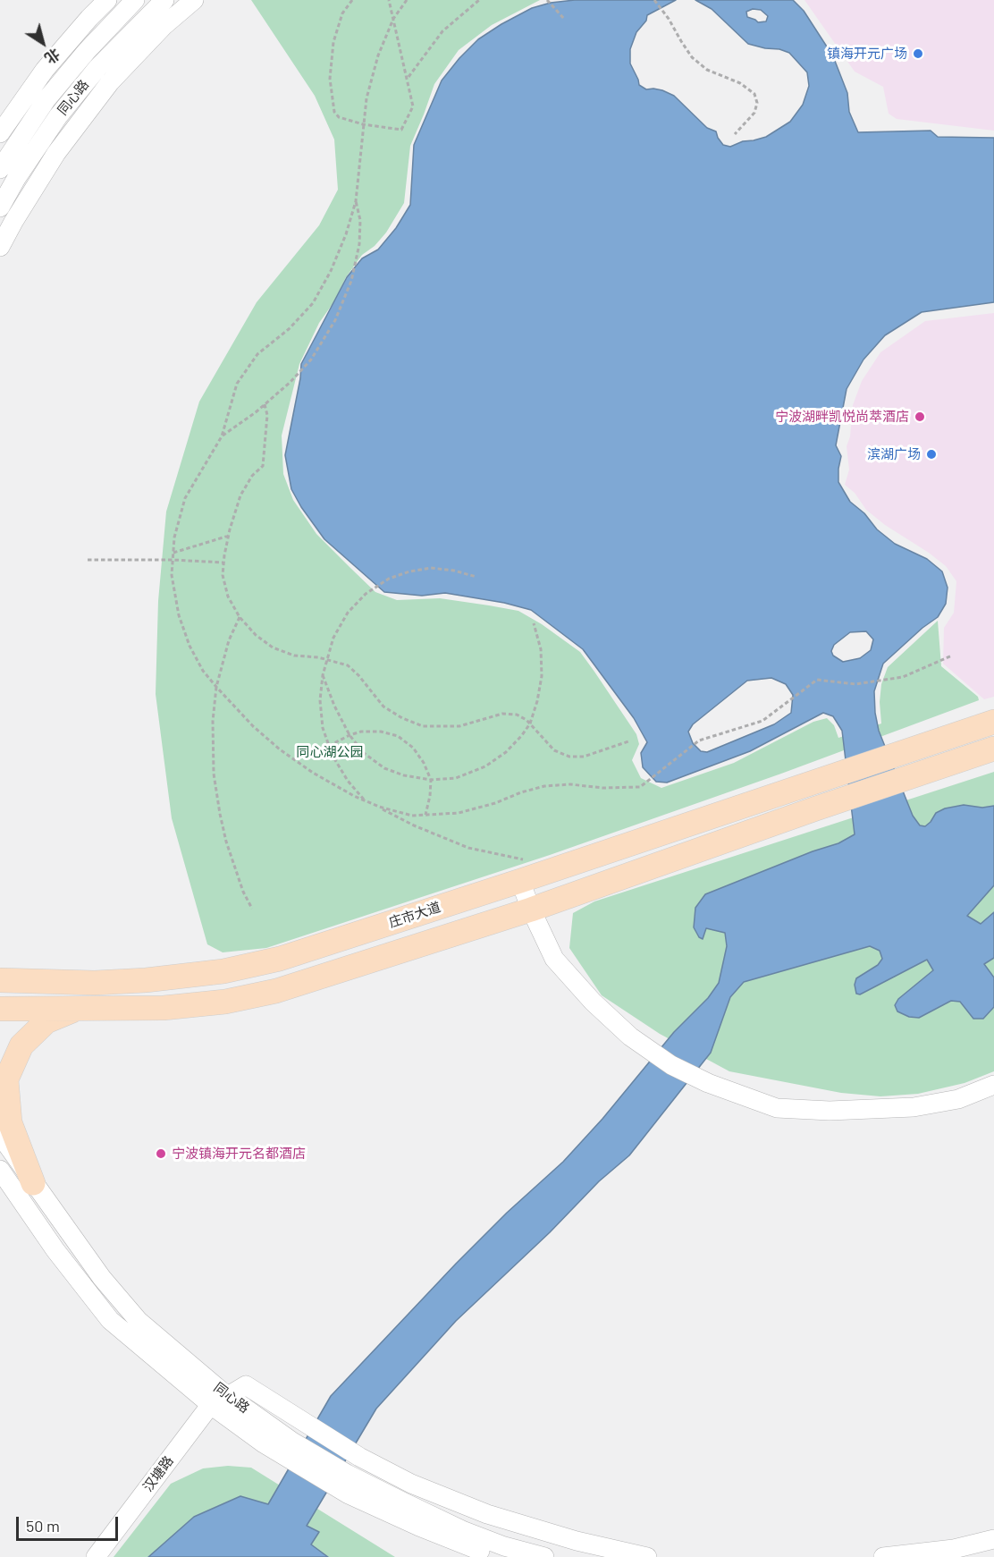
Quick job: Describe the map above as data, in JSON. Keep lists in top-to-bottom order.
{
  "streets": {
    "main road": ["庄市大道"],
    "street": ["同心路", "汉塘路"]
  },
  "crossings": [
    ["同心路", "汉塘路"]
  ],
  "parks": ["同心湖公园"],
  "places": [
    "镇海开元广场",
    "宁波湖畔凯悦尚萃酒店",
    "滨湖广场",
    "宁波镇海开元名都酒店"
  ],
  "scale_bar": "50 m",
  "north": "bottom right"
}
